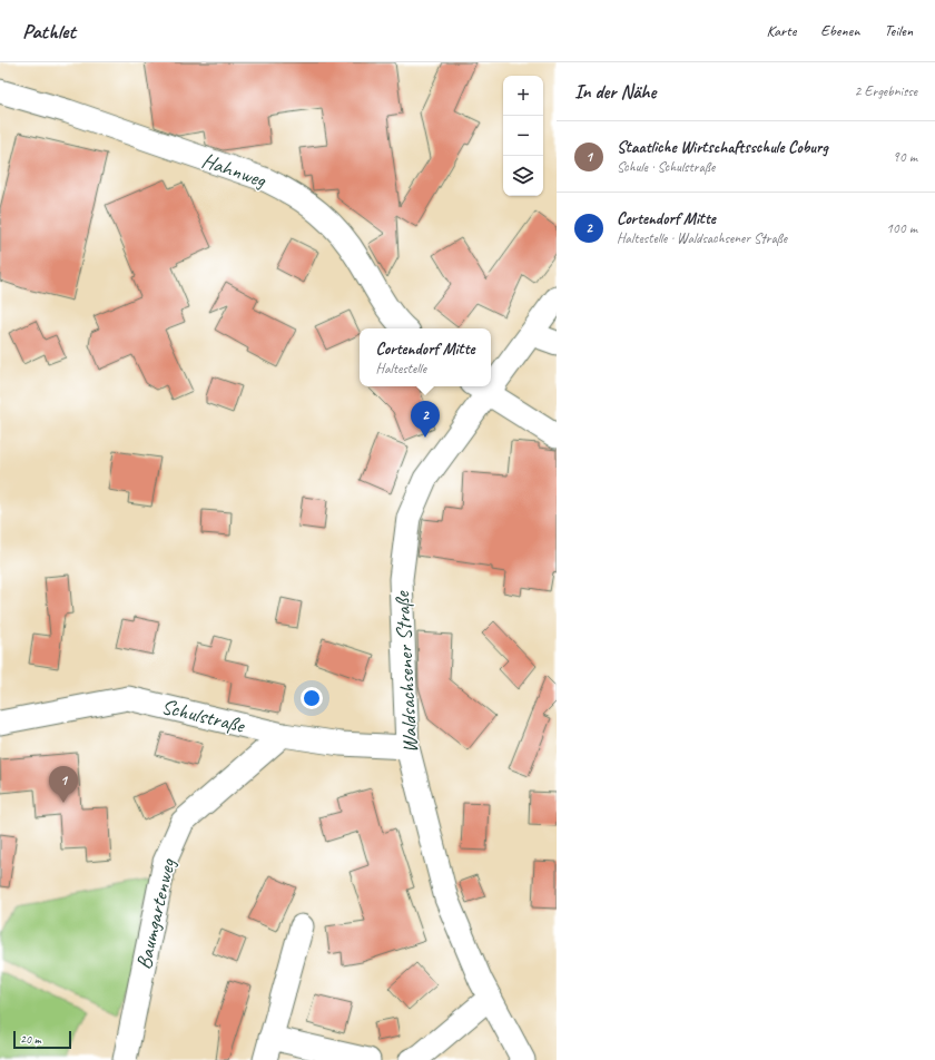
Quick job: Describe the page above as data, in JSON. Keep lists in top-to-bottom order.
{
  "streets": {
    "street": [
      "Hahnweg",
      "Waldsachsener Straße",
      "Schulstraße",
      "Baumgartenweg"
    ]
  },
  "crossings": [
    ["Waldsachsener Straße", "Schulstraße"],
    ["Schulstraße", "Baumgartenweg"]
  ],
  "scale_bar": "20 m",
  "page": {
    "header": "Pathlet",
    "nav": ["Karte", "Ebenen", "Teilen"],
    "heading": ["In der Nähe", "2 Ergebnisse"],
    "map_buttons": ["+", "−"],
    "list": [
      {
        "mark": "1",
        "name": "Staatliche Wirtschaftsschule Coburg",
        "note": "Schule · Schulstraße",
        "value": "90 m"
      },
      {
        "mark": "2",
        "name": "Cortendorf Mitte",
        "note": "Haltestelle · Waldsachsener Straße",
        "value": "100 m"
      }
    ],
    "popup": ["Cortendorf Mitte", "Haltestelle"],
    "pins": ["2", "1"],
    "scale": "20 m"
  }
}
